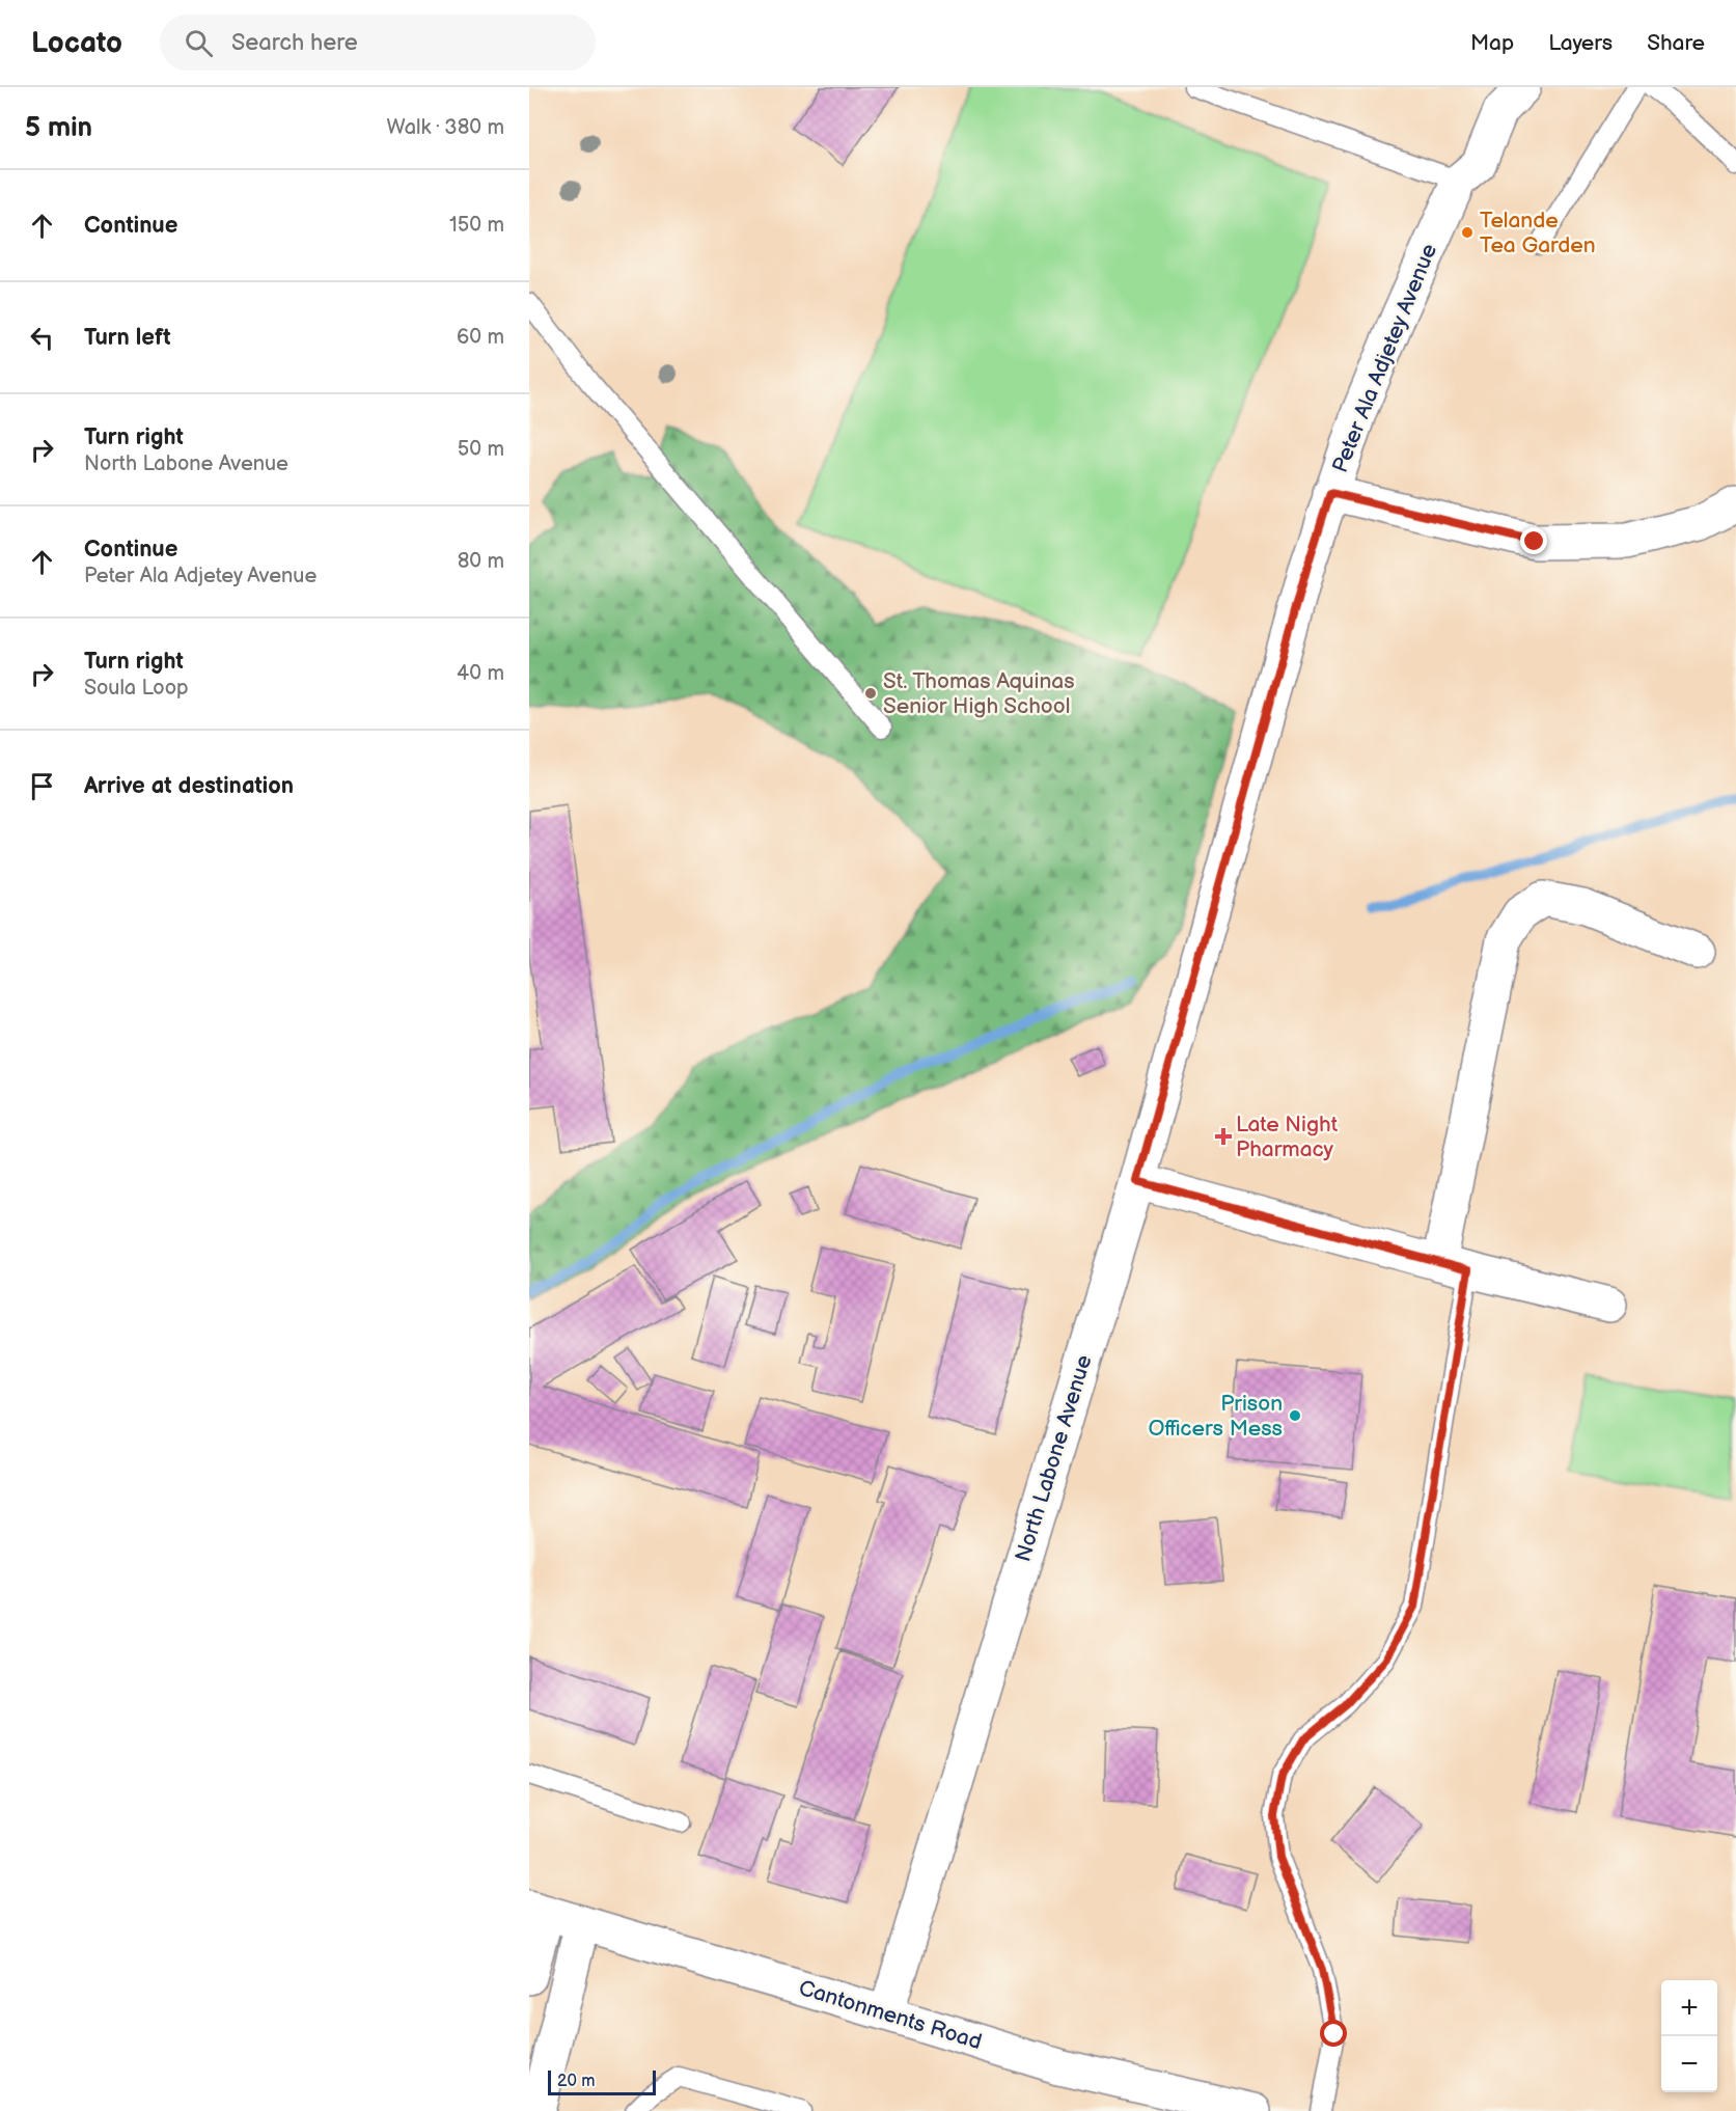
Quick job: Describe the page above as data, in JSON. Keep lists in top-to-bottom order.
{
  "streets": {
    "street": ["Peter Ala Adjetey Avenue", "North Labone Avenue", "Cantonments Road"]
  },
  "crossings": [
    ["Peter Ala Adjetey Avenue", "North Labone Avenue"],
    ["North Labone Avenue", "Cantonments Road"]
  ],
  "places": {
    "other": ["Telande Tea Garden", "St. Thomas Aquinas Senior High School", "Prison Officers Mess"],
    "health": ["Late Night Pharmacy"]
  },
  "scale_bar": "20 m",
  "page": {
    "header": "Locato",
    "search": "Search here",
    "nav": ["Map", "Layers", "Share"],
    "heading": ["5 min", "Walk · 380 m"],
    "list": [
      ["Continue", "150 m"],
      ["Turn left", "60 m"],
      ["Turn right", "North Labone Avenue", "50 m"],
      ["Continue", "Peter Ala Adjetey Avenue", "80 m"],
      ["Turn right", "Soula Loop", "40 m"],
      "Arrive at destination"
    ],
    "map_buttons": ["+", "−"],
    "scale": "20 m"
  }
}
